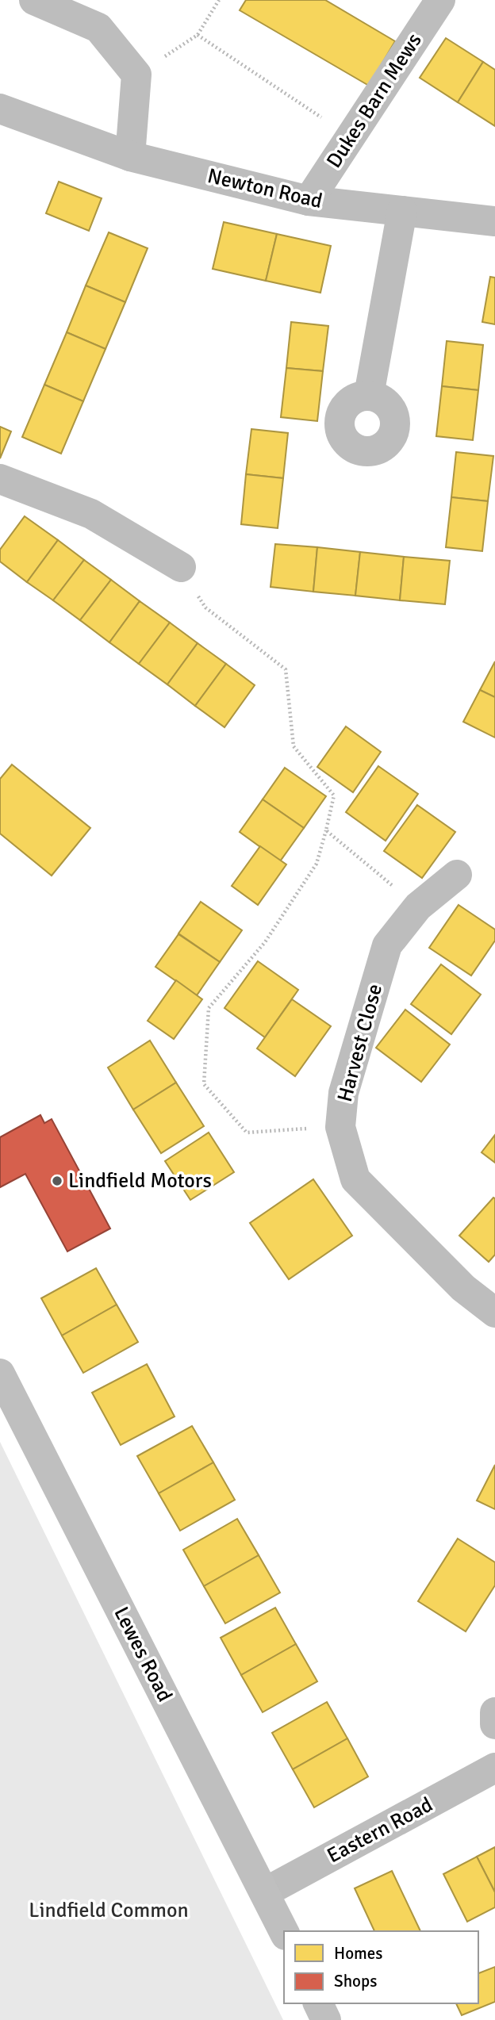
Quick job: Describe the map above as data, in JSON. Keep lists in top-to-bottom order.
{
  "streets": {
    "main road": ["Lewes Road"],
    "street": [
      "Dukes Barn Mews",
      "Newton Road",
      "Harvest Close",
      "Eastern Road"
    ]
  },
  "crossings": [
    ["Dukes Barn Mews", "Newton Road"],
    ["Lewes Road", "Eastern Road"]
  ],
  "parks": ["Lindfield Common"],
  "places": ["Lindfield Motors"],
  "legend": ["Homes", "Shops"]
}
